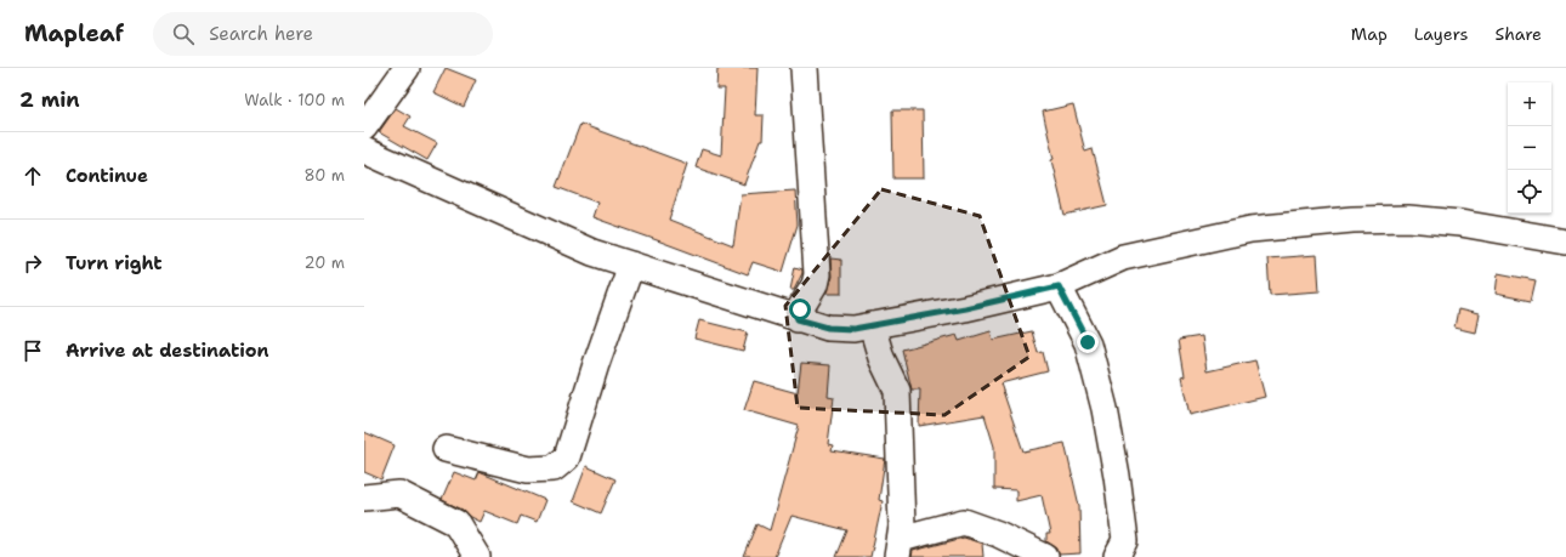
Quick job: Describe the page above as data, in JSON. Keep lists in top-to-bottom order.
{
  "page": {
    "header": "Mapleaf",
    "search": "Search here",
    "nav": ["Map", "Layers", "Share"],
    "heading": ["2 min", "Walk · 100 m"],
    "map_buttons": ["+", "−"],
    "list": [
      ["Continue", "80 m"],
      ["Turn right", "20 m"],
      "Arrive at destination"
    ]
  }
}
